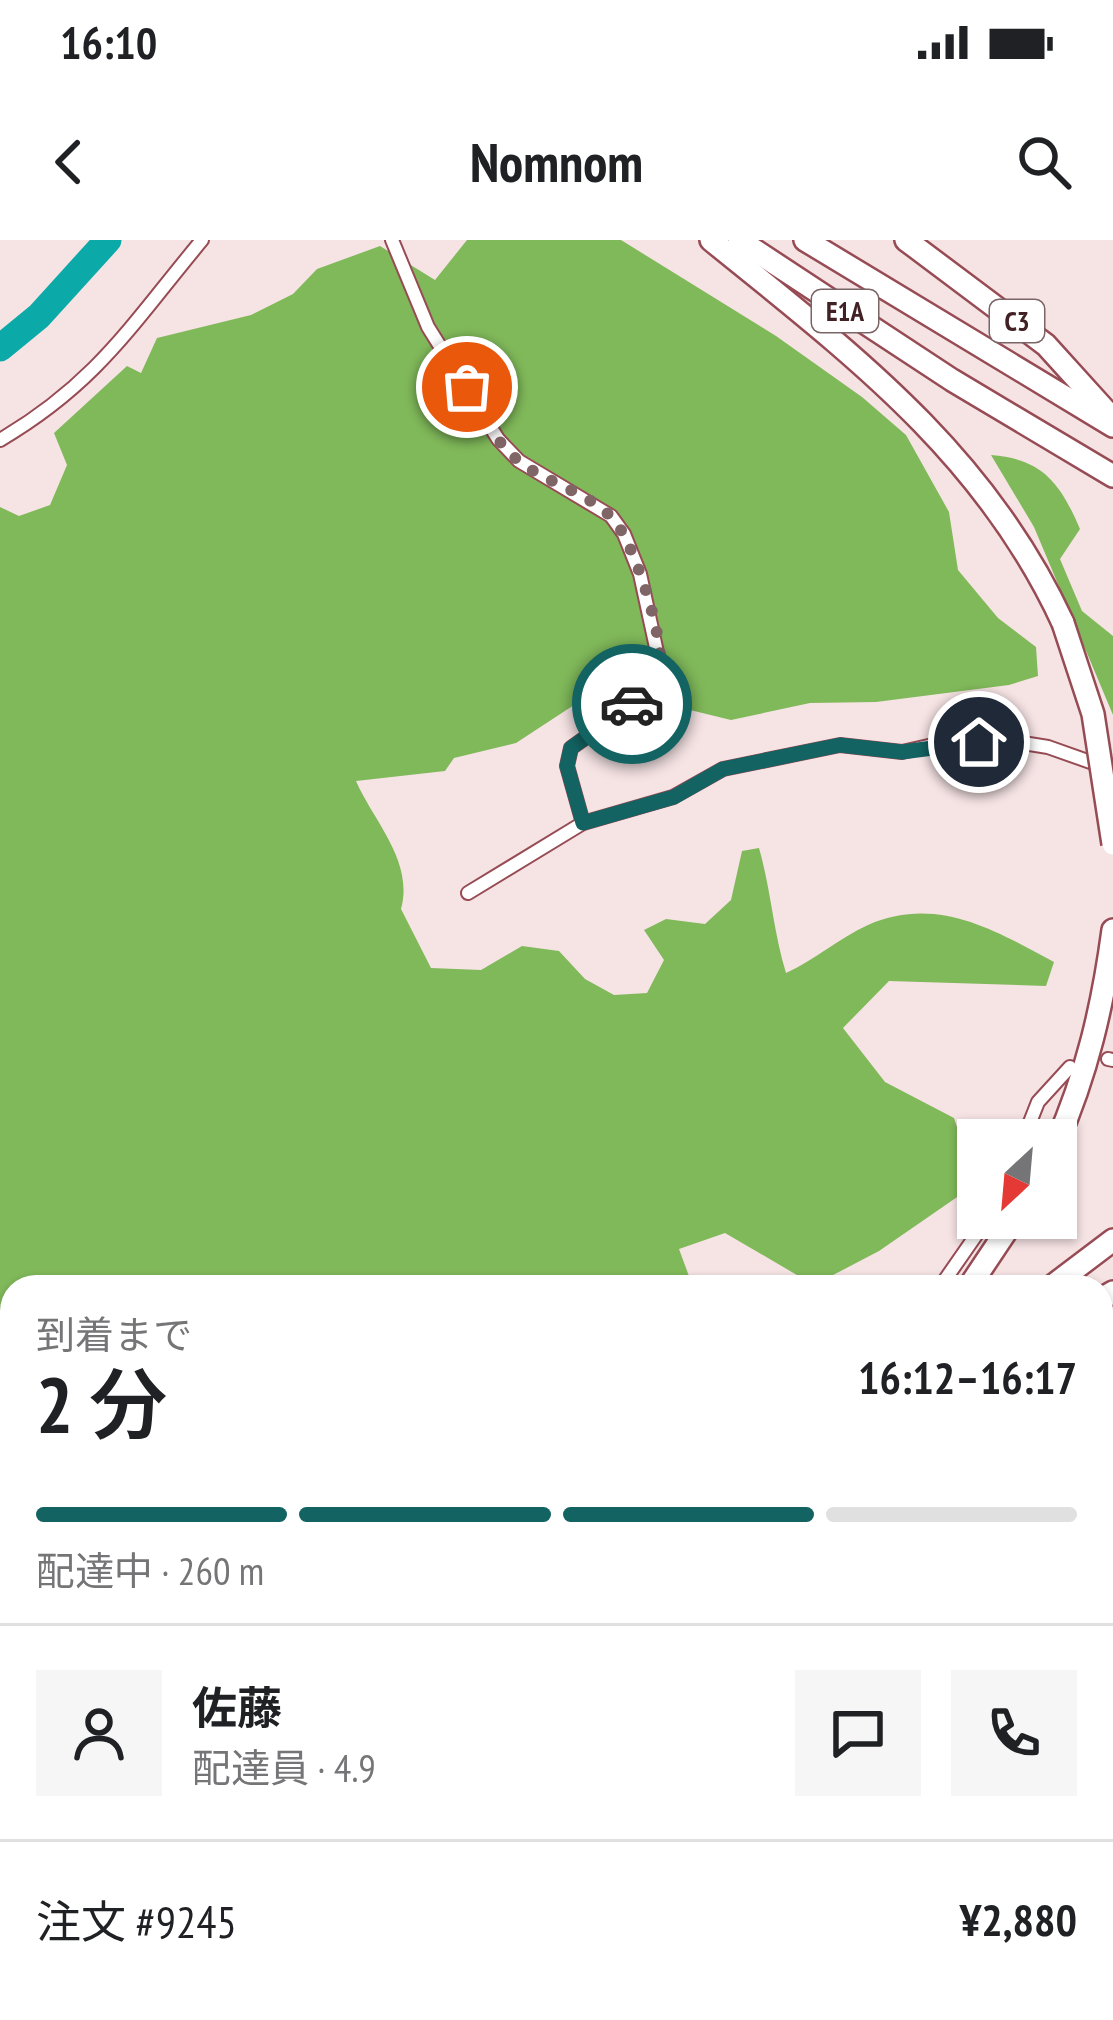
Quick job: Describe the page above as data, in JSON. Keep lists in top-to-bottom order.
{
  "streets": {
    "highway": ["E1A", "C3"]
  },
  "crossings": [
    ["E1A", "C3"]
  ],
  "north": "bottom left",
  "page": {
    "status": "16:10",
    "header": "Nomnom",
    "heading": ["2 分", "到着まで", "16:12–16:17"],
    "panel": [
      "佐藤",
      "配達員 · 4.9",
      "注文 #9245",
      "¥2,880"
    ],
    "bar": "配達中 · 260 m"
  }
}
